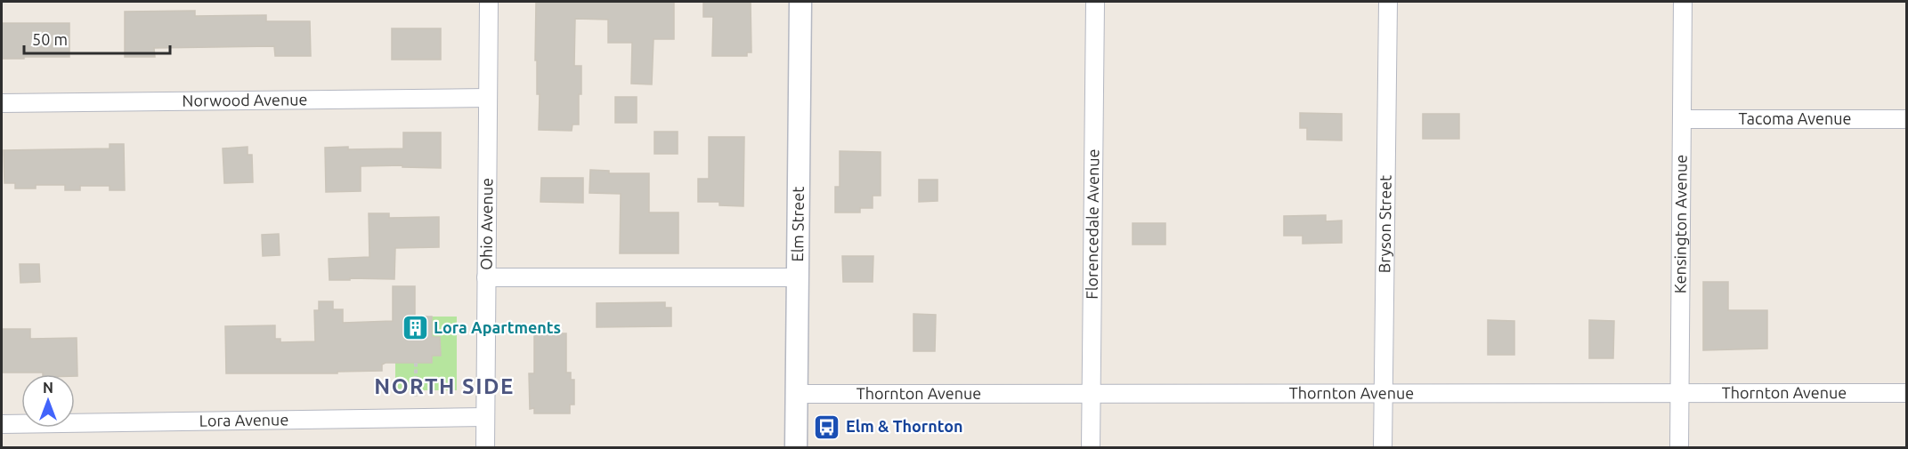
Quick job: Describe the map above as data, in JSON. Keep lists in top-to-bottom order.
{
  "streets": {
    "street": [
      "Norwood Avenue",
      "Tacoma Avenue",
      "Ohio Avenue",
      "Elm Street",
      "Florencedale Avenue",
      "Bryson Street",
      "Kensington Avenue",
      "Thornton Avenue",
      "Lora Avenue"
    ]
  },
  "crossings": [
    ["Norwood Avenue", "Ohio Avenue"],
    ["Tacoma Avenue", "Kensington Avenue"],
    ["Ohio Avenue", "Lora Avenue"],
    ["Elm Street", "Thornton Avenue"],
    ["Florencedale Avenue", "Thornton Avenue"],
    ["Bryson Street", "Thornton Avenue"],
    ["Kensington Avenue", "Thornton Avenue"]
  ],
  "districts": ["NORTH SIDE"],
  "places": {
    "building": ["Lora Apartments"],
    "bus stop": ["Elm & Thornton"]
  },
  "scale_bar": "50 m",
  "north": "top"
}
